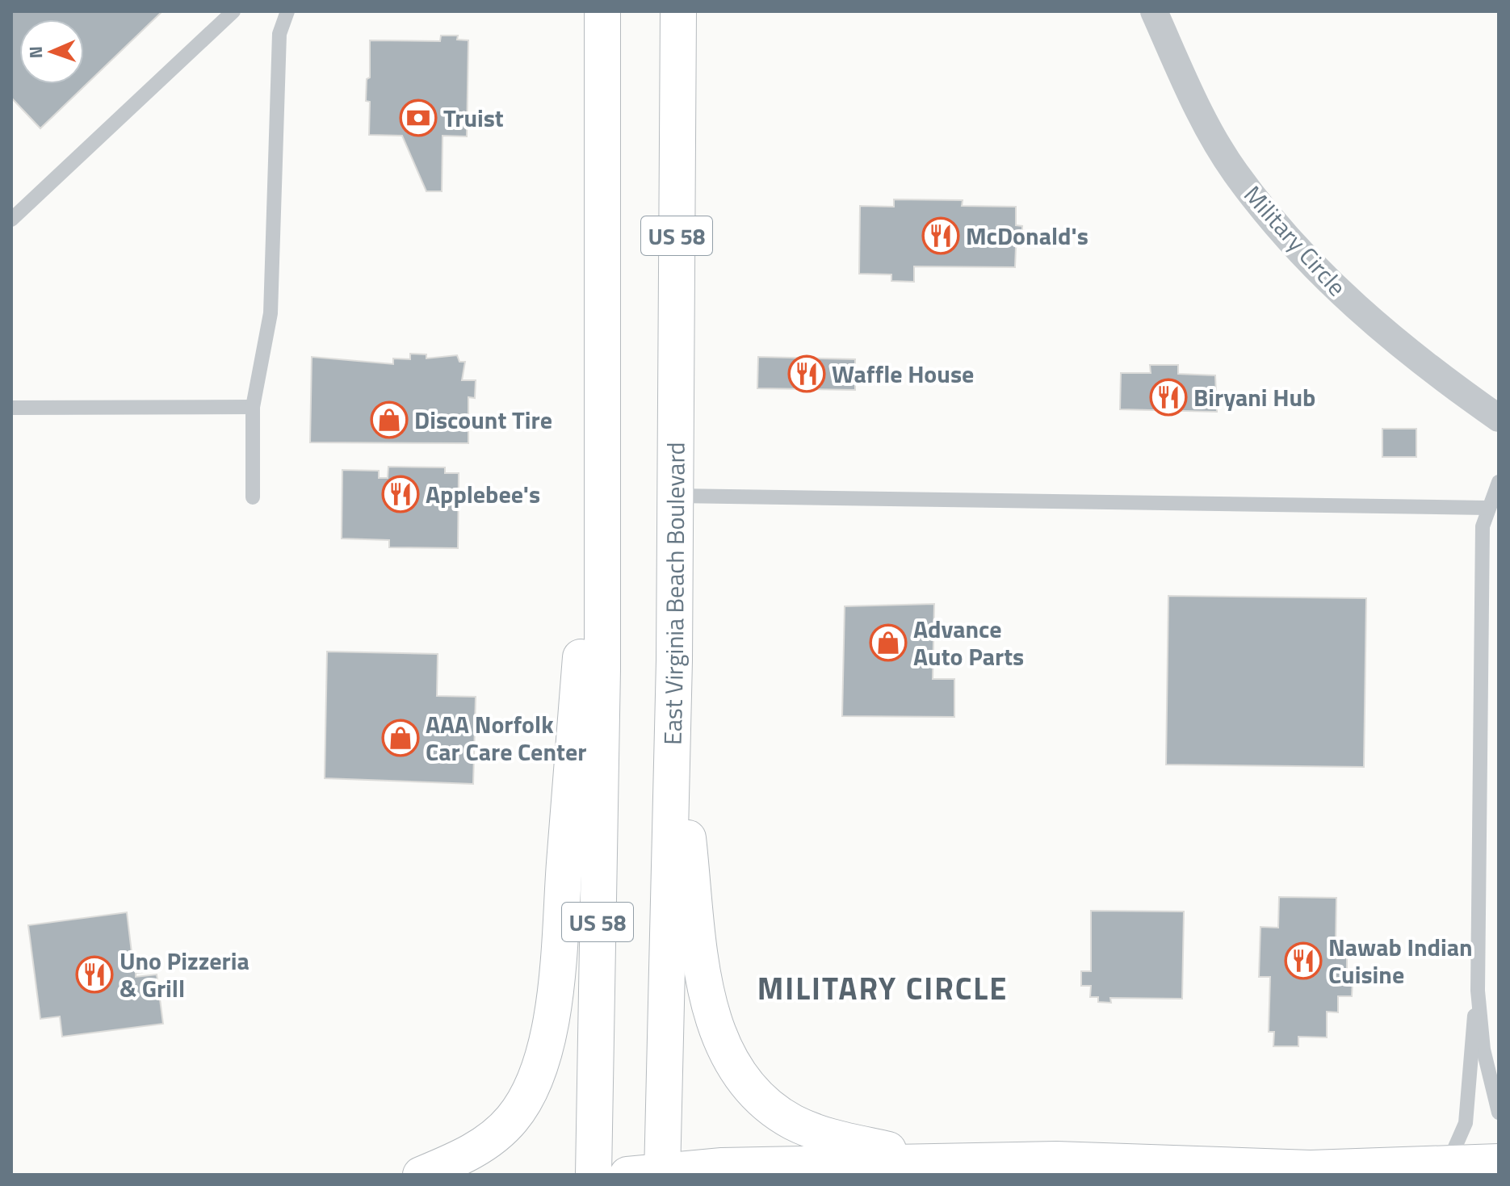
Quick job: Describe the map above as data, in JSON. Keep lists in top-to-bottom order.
{
  "streets": {
    "main road": ["US 58", "East Virginia Beach Boulevard"],
    "street": ["Military Circle"]
  },
  "districts": ["MILITARY CIRCLE"],
  "places": {
    "bank": ["Truist"],
    "restaurant": [
      "McDonald's",
      "Waffle House",
      "Biryani Hub",
      "Applebee's",
      "Nawab Indian Cuisine",
      "Uno Pizzeria & Grill"
    ],
    "shop": ["Discount Tire", "Advance Auto Parts", "AAA Norfolk Car Care Center"]
  },
  "north": "left"
}
